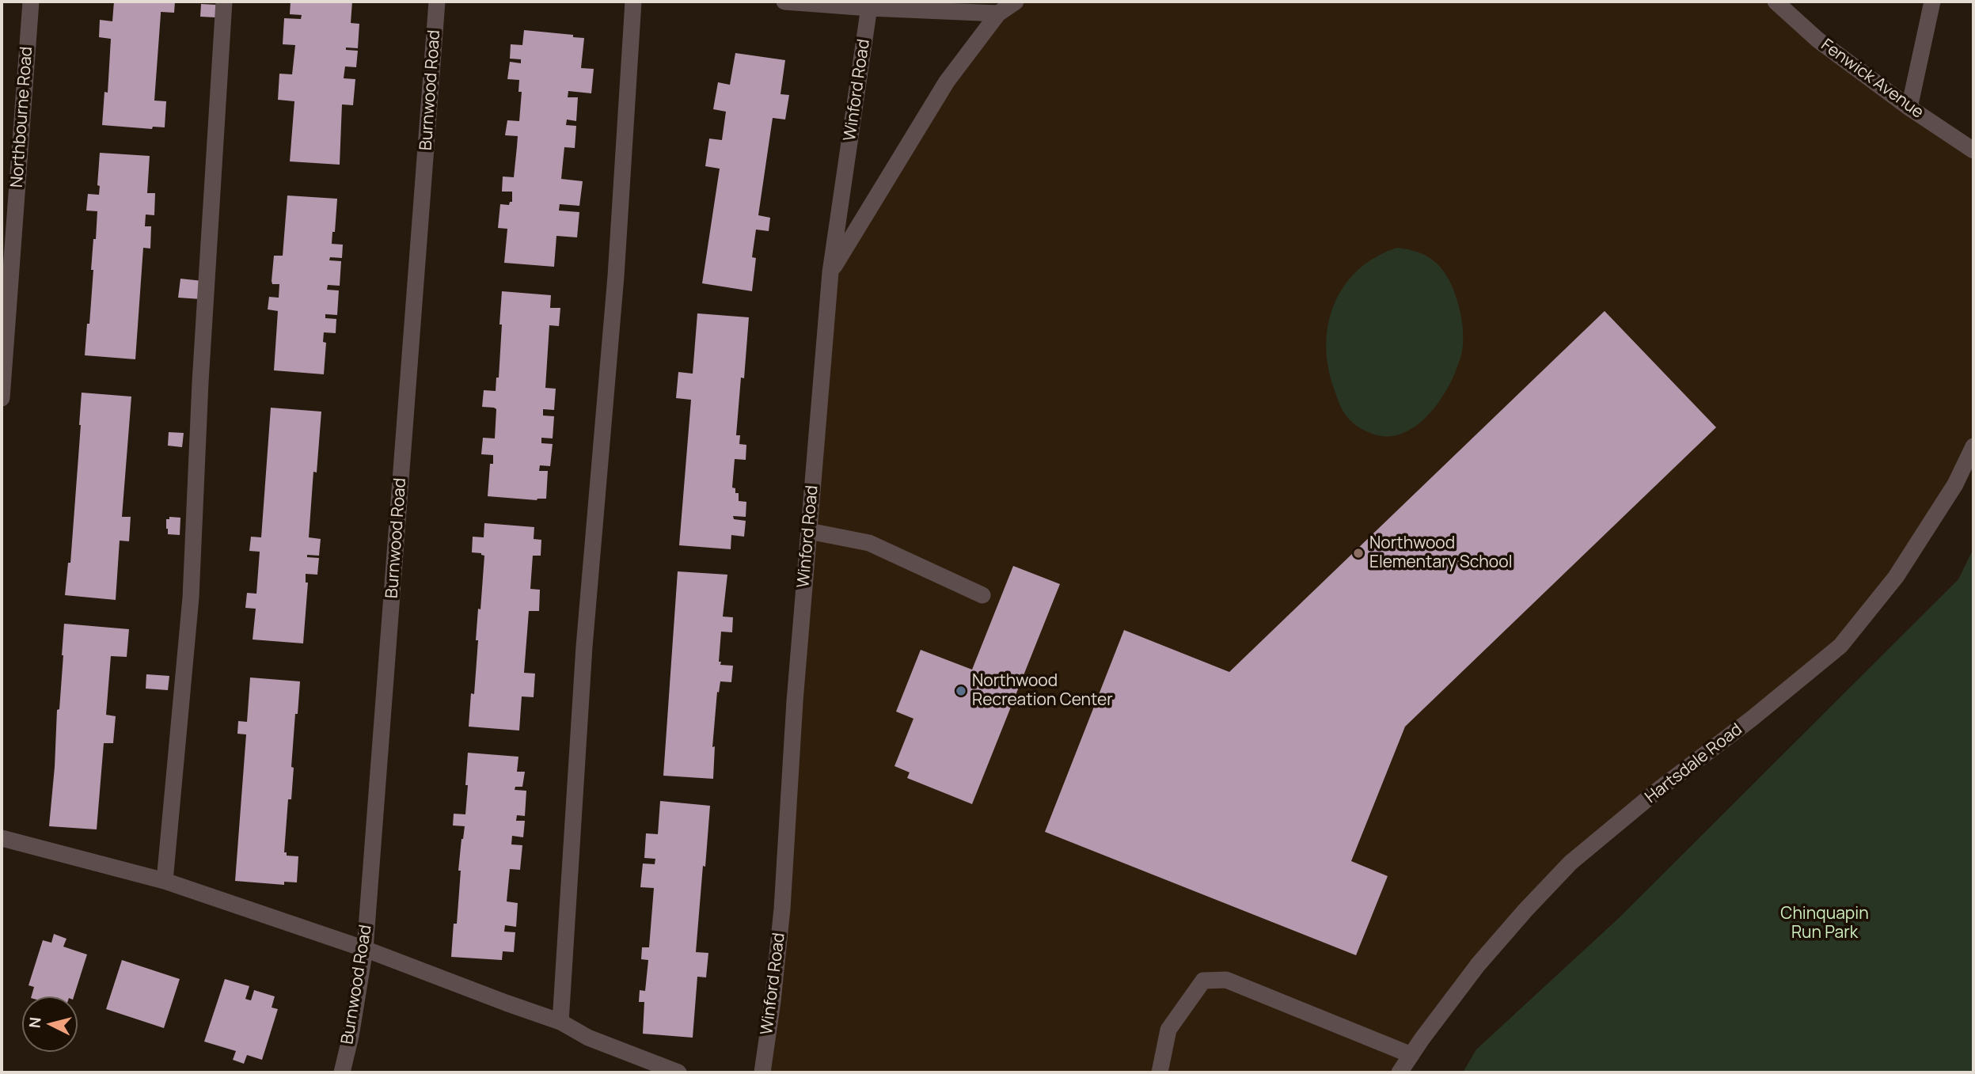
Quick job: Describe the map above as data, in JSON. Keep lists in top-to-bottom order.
{
  "streets": {
    "street": [
      "Fenwick Avenue",
      "Burnwood Road",
      "Winford Road",
      "Northbourne Road",
      "Hartsdale Road"
    ]
  },
  "parks": ["Chinquapin Run Park"],
  "places": ["Northwood Elementary School", "Northwood Recreation Center"],
  "north": "left"
}
